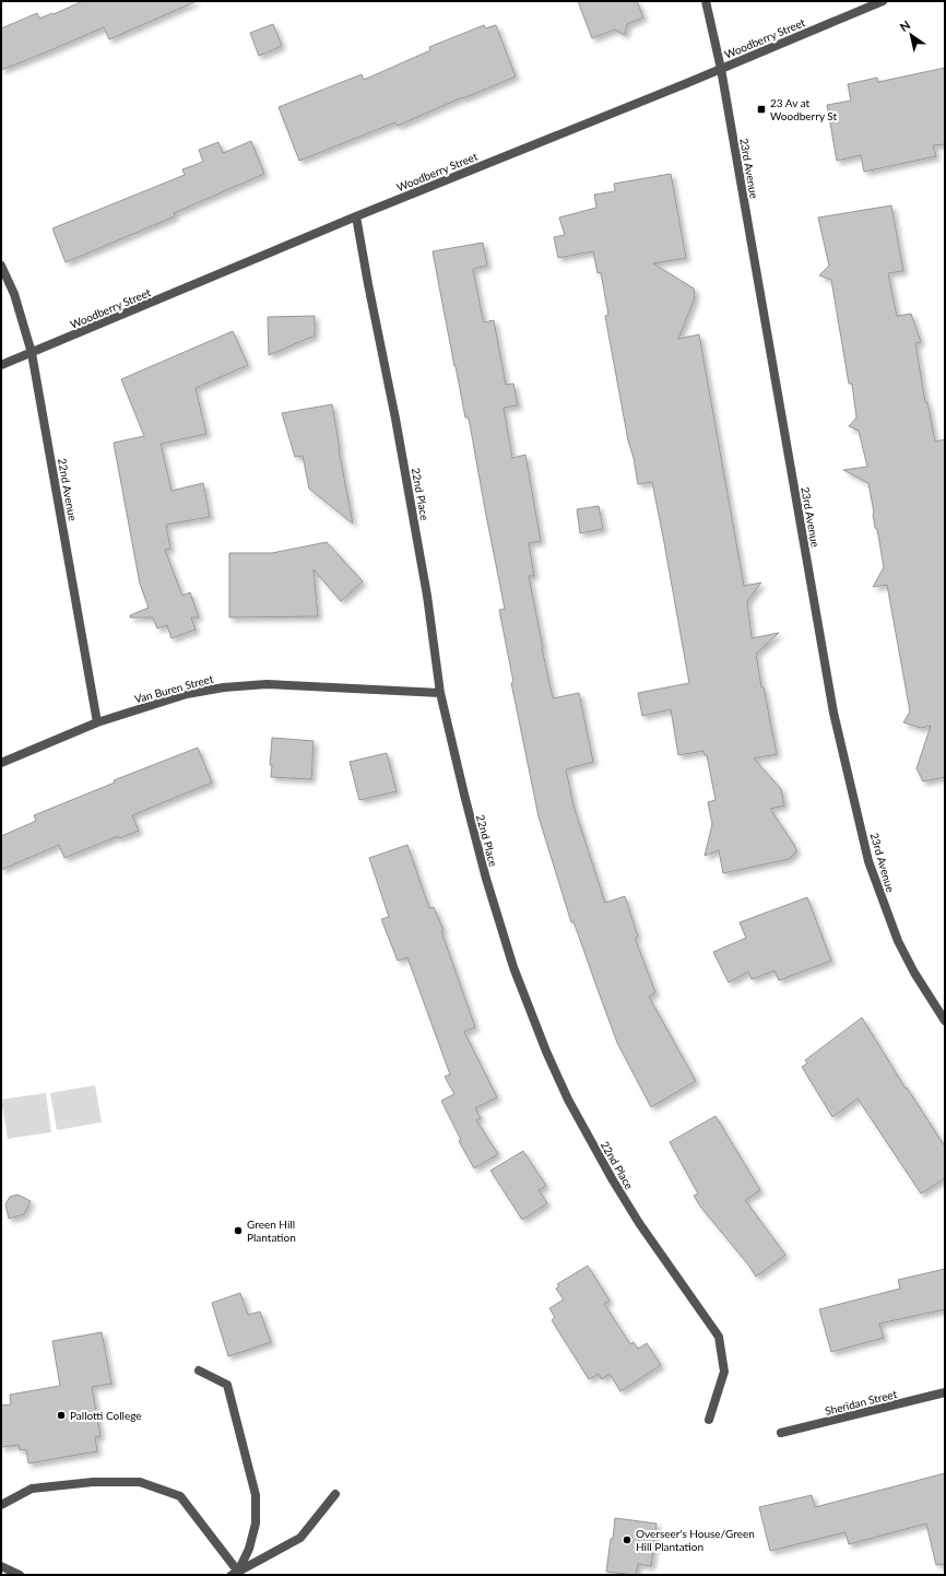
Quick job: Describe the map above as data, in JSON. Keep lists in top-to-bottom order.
{
  "streets": {
    "street": [
      "Woodberry Street",
      "23rd Avenue",
      "22nd Avenue",
      "22nd Place",
      "Van Buren Street",
      "Sheridan Street"
    ]
  },
  "crossings": [
    ["Woodberry Street", "23rd Avenue"],
    ["Woodberry Street", "22nd Avenue"],
    ["Woodberry Street", "22nd Place"],
    ["22nd Avenue", "Van Buren Street"],
    ["22nd Place", "Van Buren Street"]
  ],
  "places": {
    "transit": ["23 Av at Woodberry St"],
    "other": ["Green Hill Plantation", "Pallotti College", "Overseer's House/Green Hill Plantation"]
  },
  "north": "top left"
}
